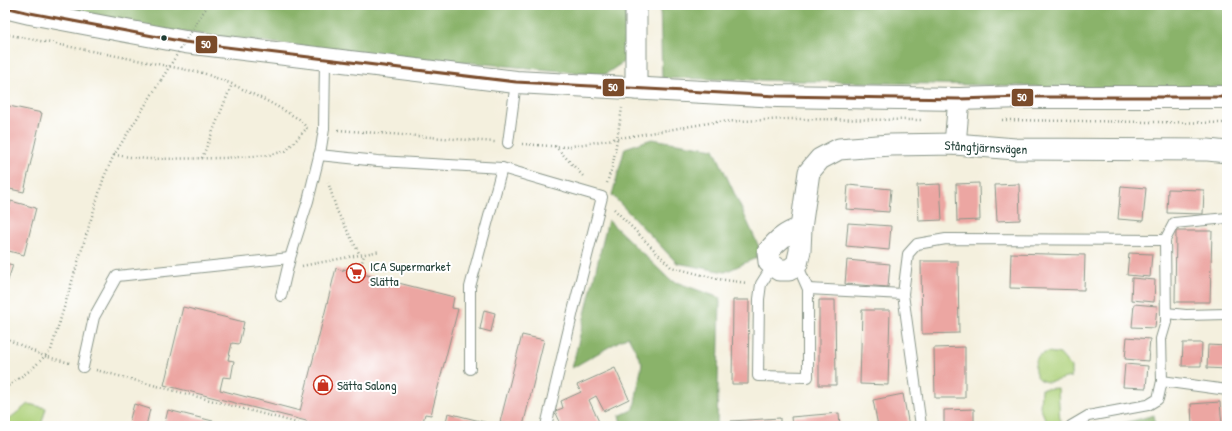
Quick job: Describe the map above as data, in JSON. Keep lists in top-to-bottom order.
{
  "streets": {
    "street": ["Stångtjärnsvägen"]
  },
  "places": {
    "supermarket": ["ICA Supermarket Slätta"],
    "shop": ["Sätta Salong"]
  },
  "lines": ["transit line 50"]
}
